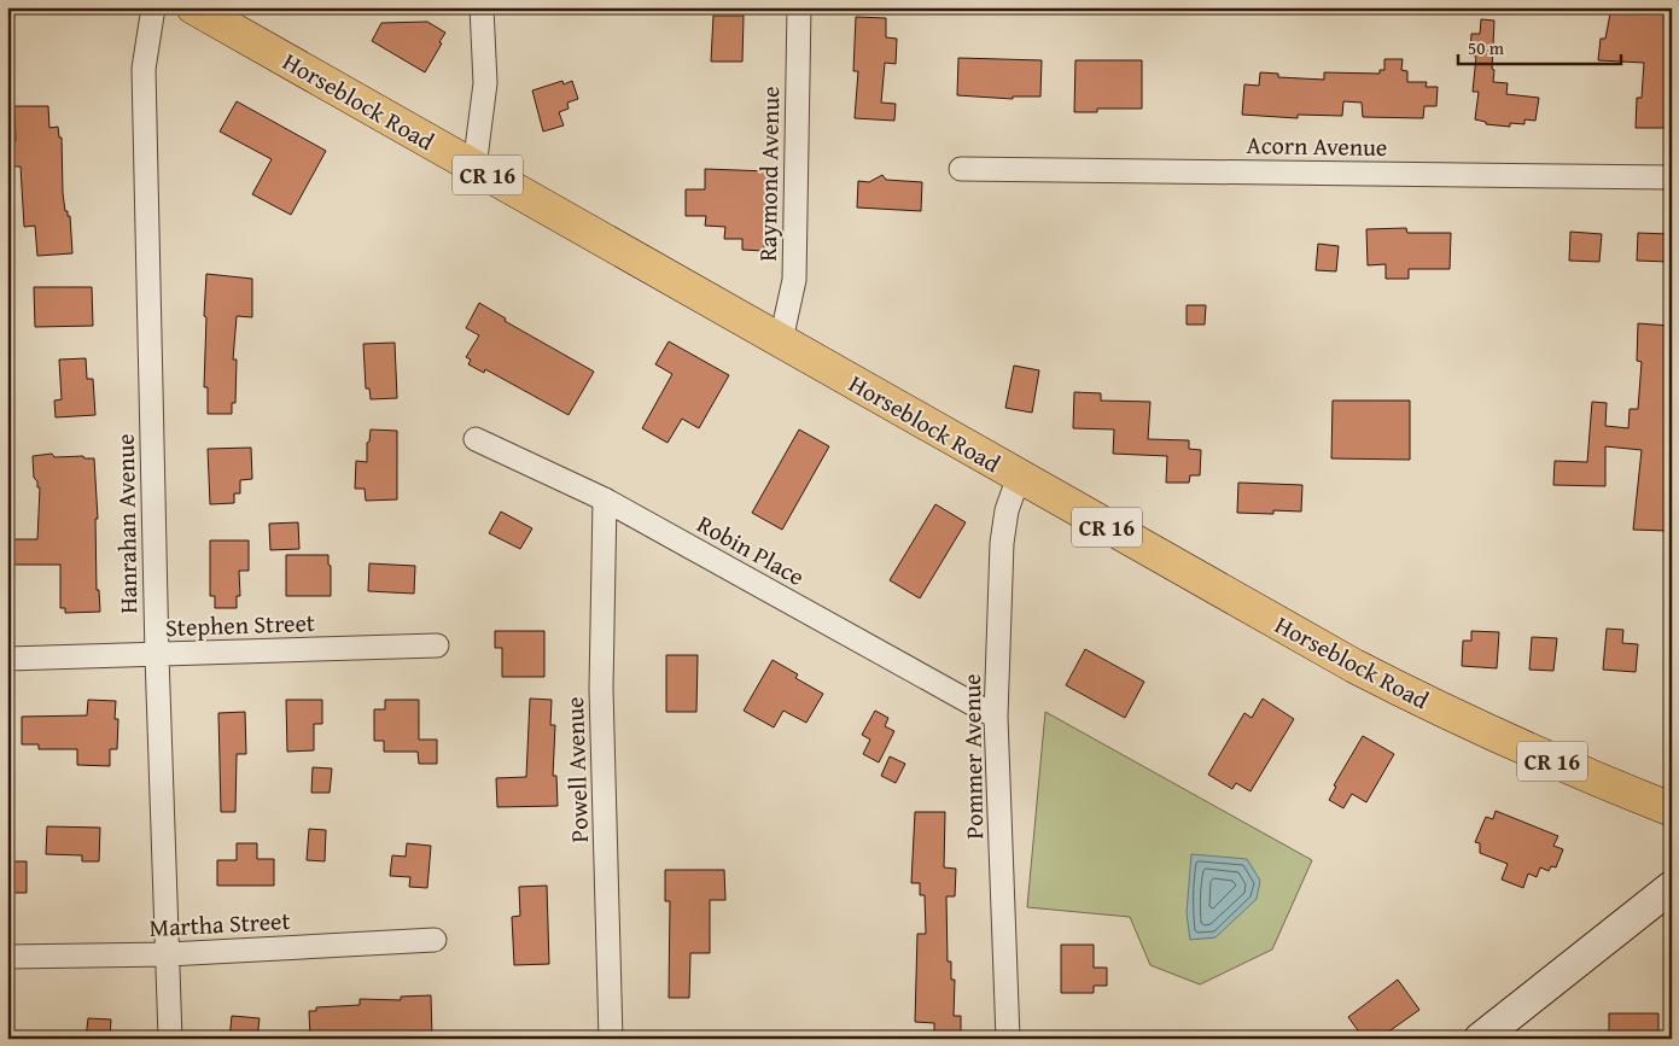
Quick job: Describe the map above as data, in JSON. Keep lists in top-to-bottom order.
{
  "streets": {
    "main road": ["Horseblock Road", "CR 16"],
    "street": [
      "Acorn Avenue",
      "Raymond Avenue",
      "Hanrahan Avenue",
      "Robin Place",
      "Stephen Street",
      "Pommer Avenue",
      "Powell Avenue",
      "Martha Street"
    ]
  },
  "crossings": [
    ["Horseblock Road", "Raymond Avenue"],
    ["Horseblock Road", "Pommer Avenue"],
    ["Hanrahan Avenue", "Stephen Street"],
    ["Hanrahan Avenue", "Martha Street"],
    ["Robin Place", "Pommer Avenue"],
    ["Robin Place", "Powell Avenue"]
  ],
  "scale_bar": "50 m"
}
